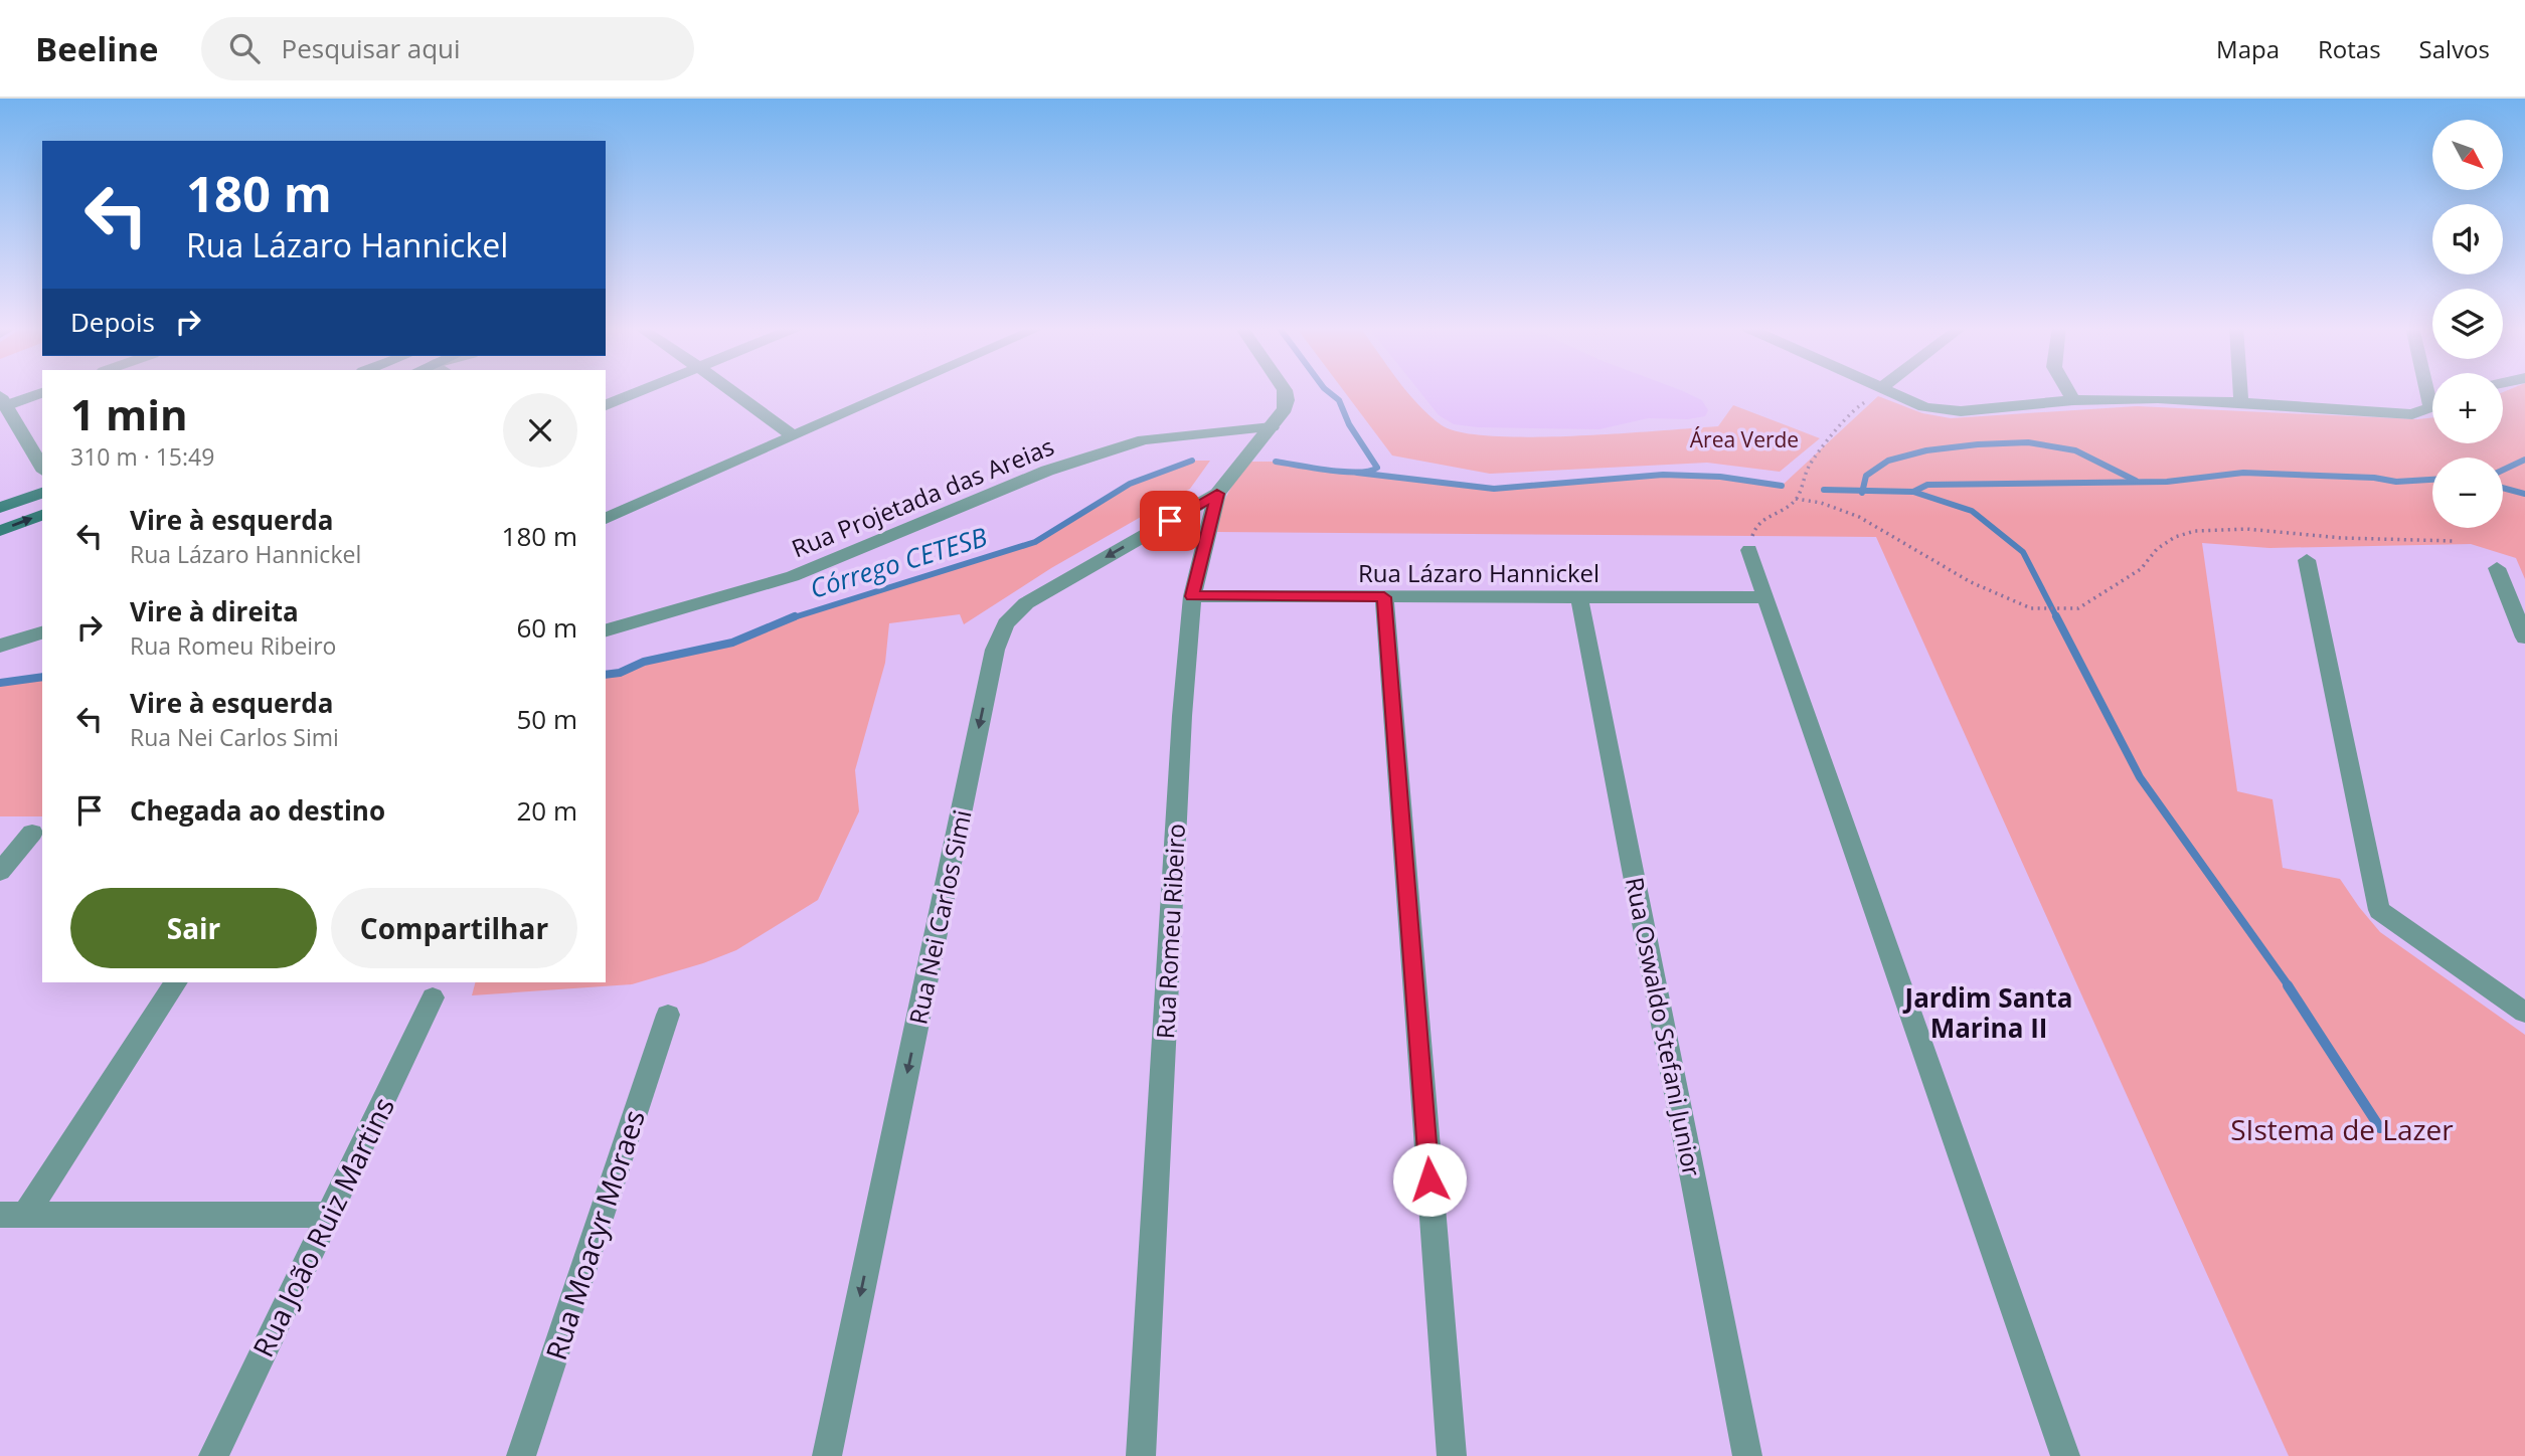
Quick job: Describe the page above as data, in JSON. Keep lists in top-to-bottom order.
{
  "streets": {
    "street": [
      "Rua Projetada das Areias",
      "Rua Lázaro Hannickel",
      "Rua Nei Carlos Simi",
      "Rua Romeu Ribeiro",
      "Rua Oswaldo Stefani Junior",
      "Rua João Ruiz Martins",
      "Rua Moacyr Moraes"
    ]
  },
  "crossings": [
    ["Rua Projetada das Areias", "Rua Romeu Ribeiro"],
    ["Rua Lázaro Hannickel", "Rua Romeu Ribeiro"],
    ["Rua Lázaro Hannickel", "Rua Oswaldo Stefani Junior"],
    ["Rua Nei Carlos Simi", "Rua Romeu Ribeiro"]
  ],
  "one_way": ["Rua Nei Carlos Simi"],
  "districts": ["Jardim Santa Marina II"],
  "water": ["Córrego CETESB"],
  "parks": ["Área Verde", "SIstema de Lazer"],
  "north": "bottom right",
  "page": {
    "header": "Beeline",
    "search": "Pesquisar aqui",
    "nav": ["Mapa", "Rotas", "Salvos"],
    "map_buttons": ["+", "−"],
    "turn": ["180 m", "Rua Lázaro Hannickel"],
    "then": "Depois",
    "heading": ["1 min", "310 m · 15:49"],
    "list": [
      {
        "name": "Vire à esquerda",
        "note": "Rua Lázaro Hannickel",
        "value": "180 m"
      },
      {
        "name": "Vire à direita",
        "note": "Rua Romeu Ribeiro",
        "value": "60 m"
      },
      {
        "name": "Vire à esquerda",
        "note": "Rua Nei Carlos Simi",
        "value": "50 m"
      },
      {
        "name": "Chegada ao destino",
        "value": "20 m"
      }
    ],
    "buttons": ["Sair", "Compartilhar"]
  }
}
